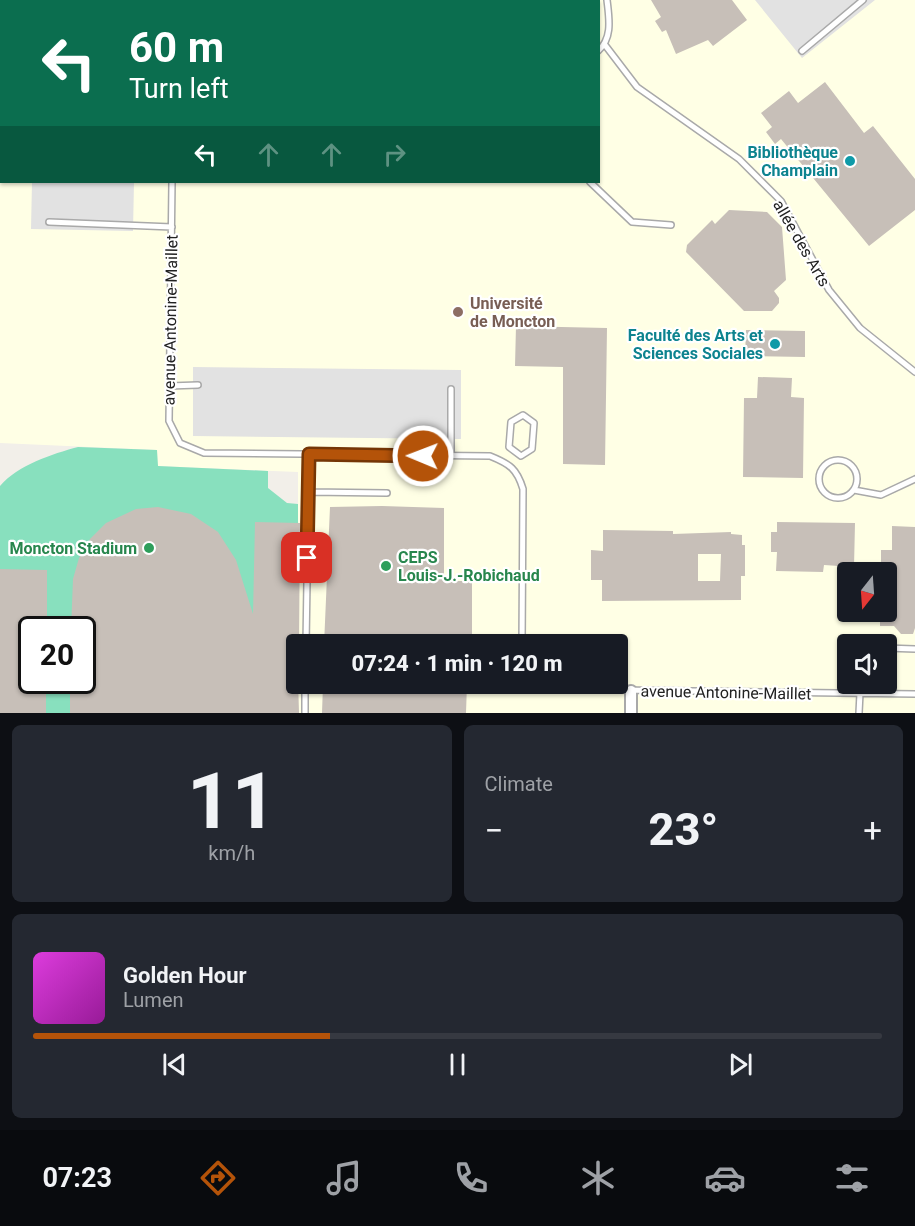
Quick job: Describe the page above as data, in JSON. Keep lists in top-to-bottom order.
{
  "streets": {
    "lane": ["allée des Arts", "avenue Antonine-Maillet"]
  },
  "places": [
    "Bibliothèque Champlain",
    "Université de Moncton",
    "Faculté des Arts et Sciences Sociales",
    "Moncton Stadium",
    "CEPS Louis-J.-Robichaud"
  ],
  "north": "bottom",
  "page": {
    "turn": ["60 m", "Turn left"],
    "limit": "20",
    "trip": "07:24 · 1 min · 120 m",
    "tile": [
      ["11", "km/h"],
      "Climate"
    ],
    "heat": ["−", "23°", "+"],
    "song": ["Golden Hour", "Lumen"],
    "tabs": "07:23"
  }
}
